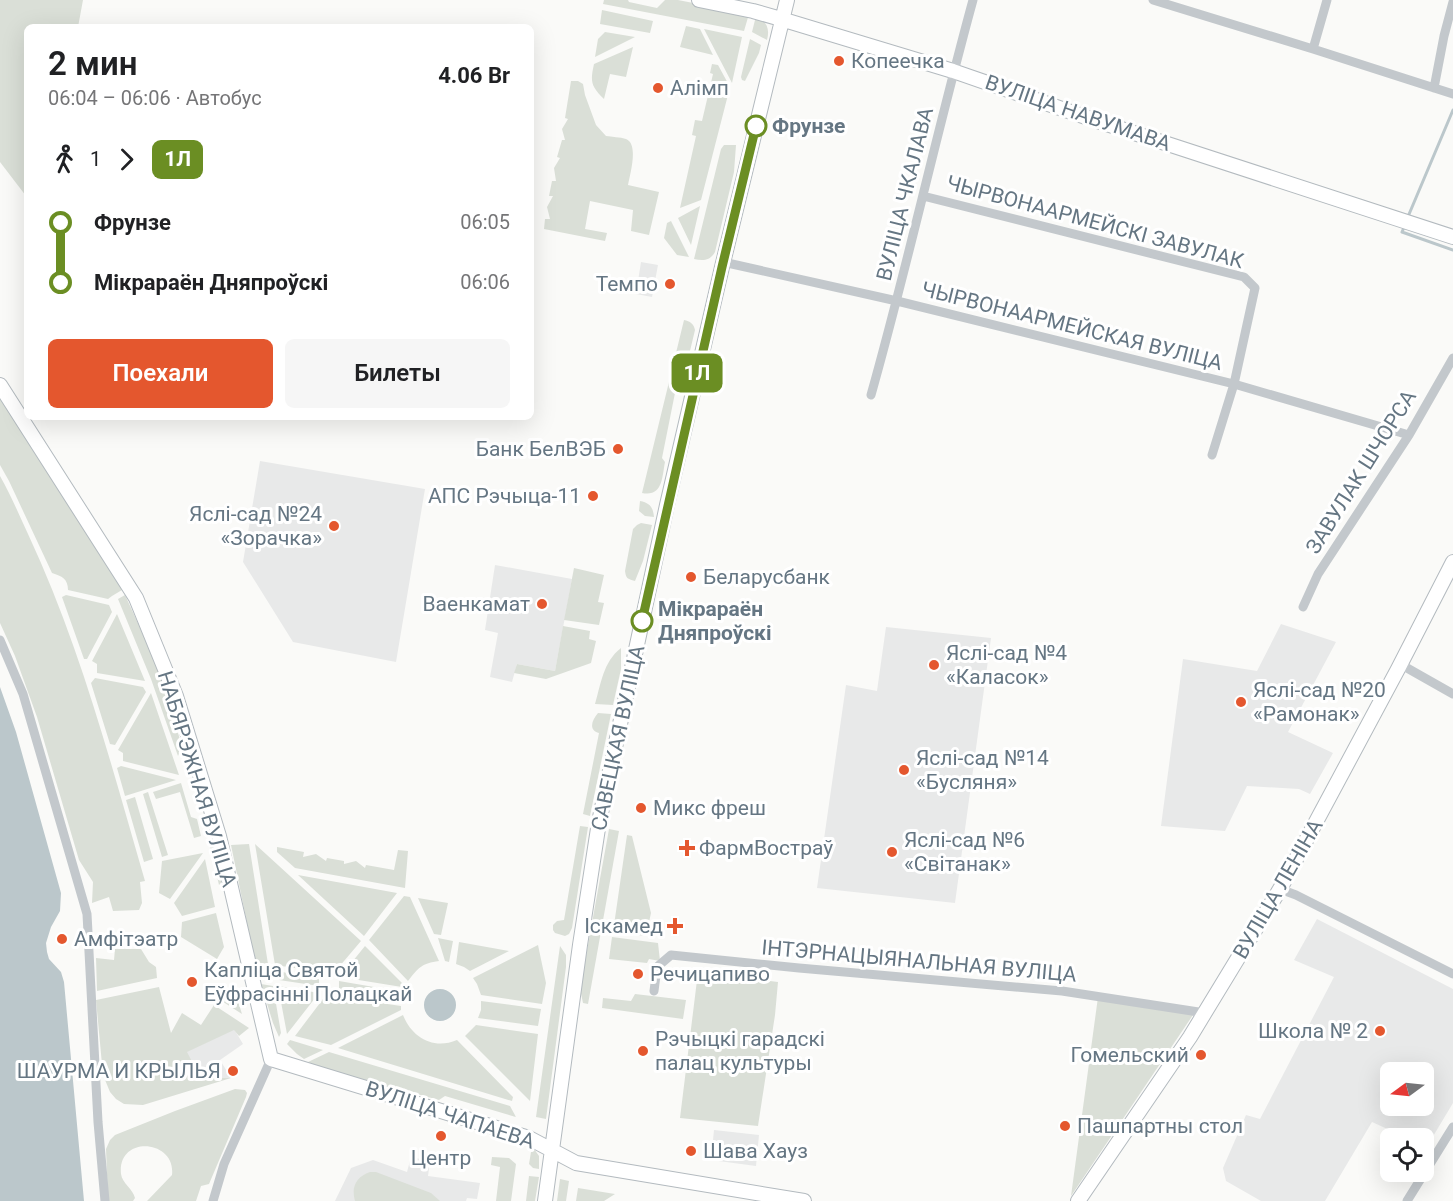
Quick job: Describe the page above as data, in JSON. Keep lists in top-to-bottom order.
{
  "streets": {
    "street": [
      "ВУЛІЦА НАВУМАВА",
      "ВУЛІЦА ЧКАЛАВА",
      "ЧЫРВОНААРМЕЙСКІ ЗАВУЛАК",
      "ЧЫРВОНААРМЕЙСКАЯ ВУЛІЦА",
      "ЗАВУЛАК ШЧОРСА",
      "САВЕЦКАЯ ВУЛІЦА",
      "НАБЯРЭЖНАЯ ВУЛІЦА",
      "ВУЛІЦА ЛЕНІНА",
      "ІНТЭРНАЦЫЯНАЛЬНАЯ ВУЛІЦА",
      "ВУЛІЦА ЧАПАЕВА"
    ]
  },
  "crossings": [
    ["ВУЛІЦА НАВУМАВА", "ВУЛІЦА ЧКАЛАВА"],
    ["ВУЛІЦА НАВУМАВА", "САВЕЦКАЯ ВУЛІЦА"],
    ["ВУЛІЦА ЧКАЛАВА", "ЧЫРВОНААРМЕЙСКІ ЗАВУЛАК"],
    ["ВУЛІЦА ЧКАЛАВА", "ЧЫРВОНААРМЕЙСКАЯ ВУЛІЦА"],
    ["ЧЫРВОНААРМЕЙСКІ ЗАВУЛАК", "ЧЫРВОНААРМЕЙСКАЯ ВУЛІЦА"],
    ["ЧЫРВОНААРМЕЙСКАЯ ВУЛІЦА", "ЗАВУЛАК ШЧОРСА"],
    ["ЧЫРВОНААРМЕЙСКАЯ ВУЛІЦА", "САВЕЦКАЯ ВУЛІЦА"],
    ["САВЕЦКАЯ ВУЛІЦА", "ВУЛІЦА ЧАПАЕВА"],
    ["НАБЯРЭЖНАЯ ВУЛІЦА", "ВУЛІЦА ЧАПАЕВА"],
    ["ВУЛІЦА ЛЕНІНА", "ІНТЭРНАЦЫЯНАЛЬНАЯ ВУЛІЦА"]
  ],
  "places": {
    "other": [
      "Копеечка",
      "Алімп",
      "Фрунзе",
      "Темпо",
      "Банк БелВЭБ",
      "АПС Рэчыца-11",
      "Яслі-сад №24 «Зорачка»",
      "Беларусбанк",
      "Ваенкамат",
      "Мікрараён Дняпроўскі",
      "Яслі-сад №4 «Каласок»",
      "Яслі-сад №20 «Рамонак»",
      "Яслі-сад №14 «Бусляня»",
      "Микс фреш",
      "Яслі-сад №6 «Світанак»",
      "Амфітэатр",
      "Речицапиво",
      "Капліца Святой Еўфрасінні Полацкай",
      "Школа № 2",
      "Рэчыцкі гарадскі палац культуры",
      "Гомельский",
      "ШАУРМА И КРЫЛЬЯ",
      "Пашпартны стол",
      "Центр",
      "Шава Хауз"
    ],
    "health": ["ФармВостраў", "Іскамед"]
  },
  "lines": ["bus line 1Л"],
  "north": "left",
  "page": {
    "on_map": "1Л",
    "heading": ["2 мин", "06:04 – 06:06 · Автобус", "4.06 Br"],
    "legs": ["1", "1Л"],
    "list": [
      {
        "name": "Фрунзе",
        "value": "06:05"
      },
      {
        "name": "Мікрараён Дняпроўскі",
        "value": "06:06"
      }
    ],
    "buttons": ["Поехали", "Билеты"]
  }
}
